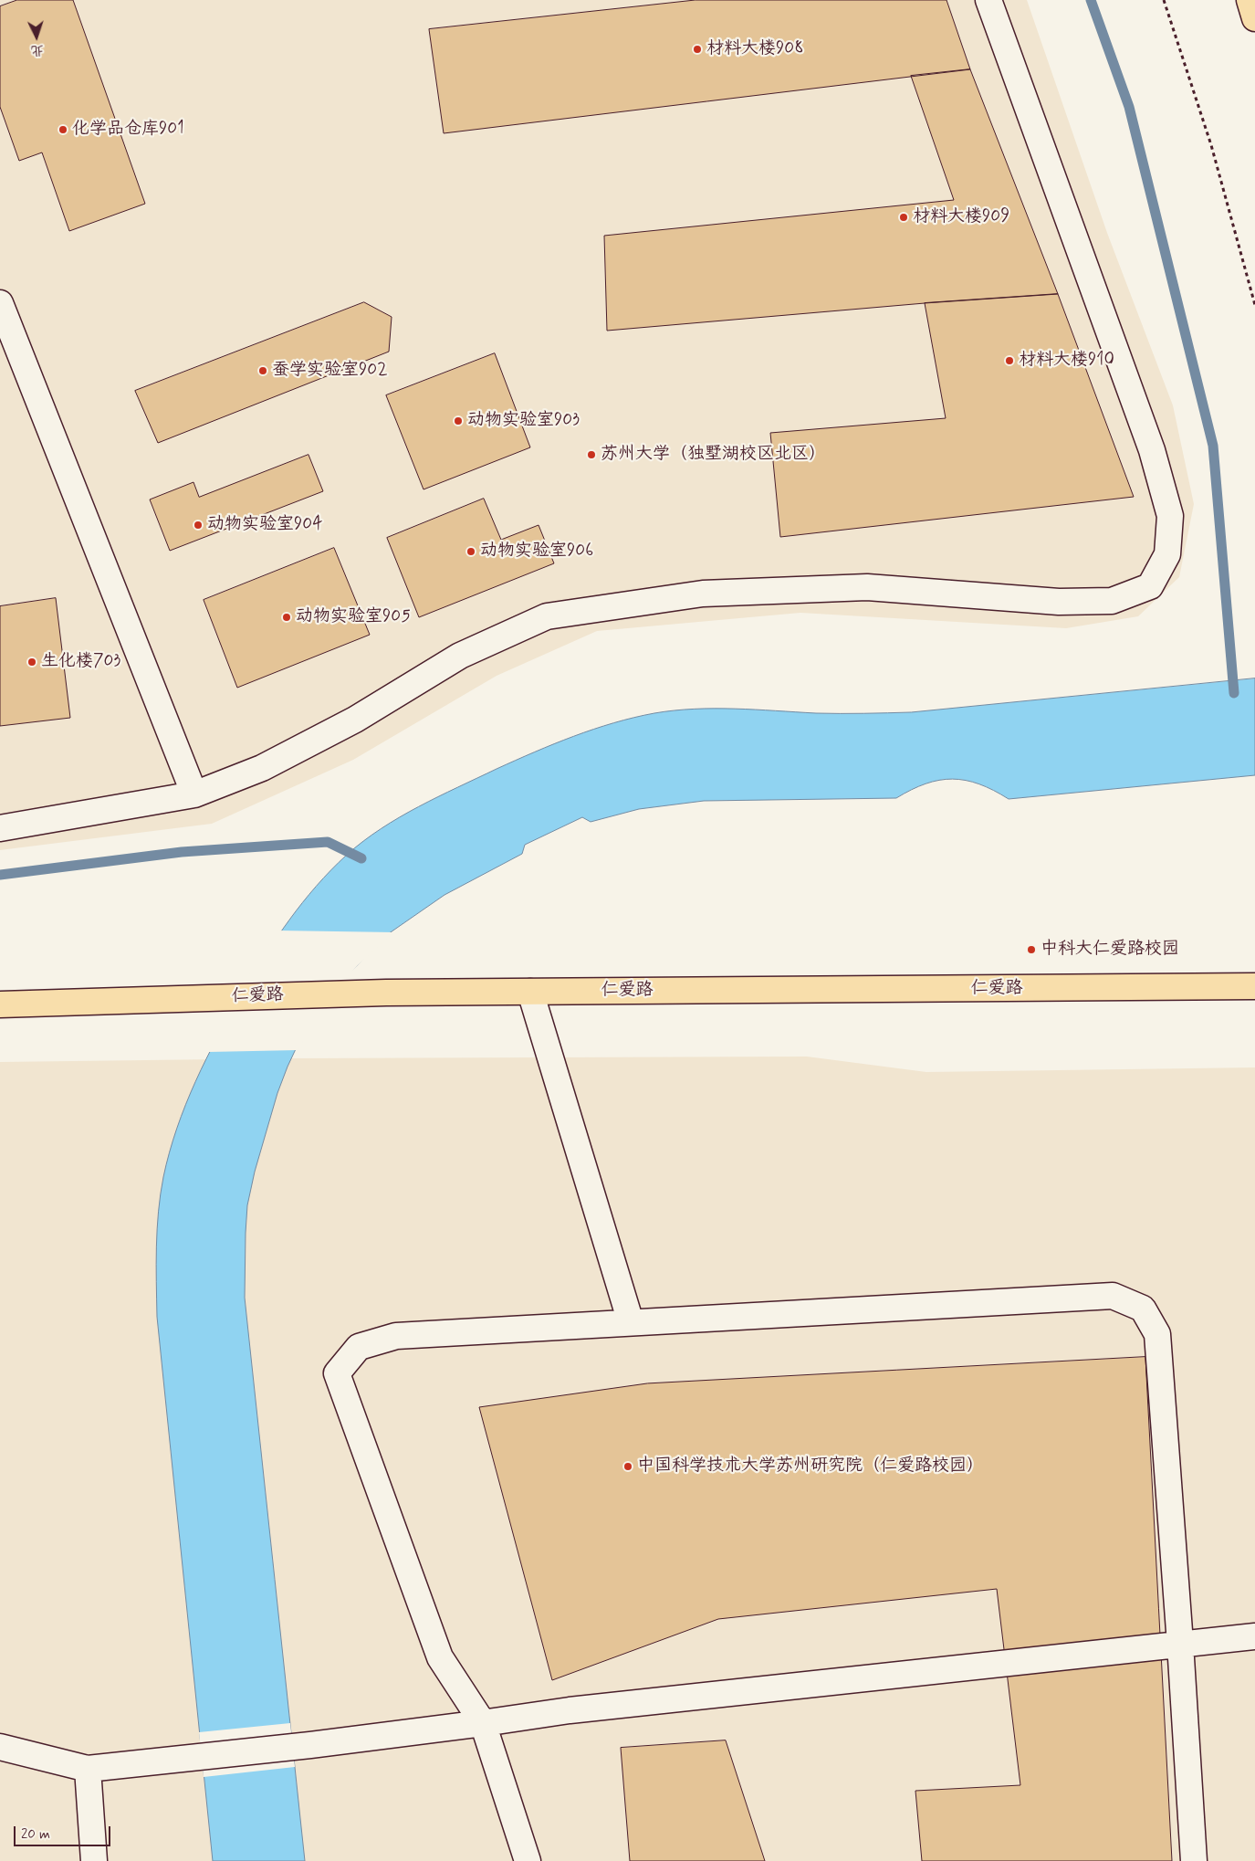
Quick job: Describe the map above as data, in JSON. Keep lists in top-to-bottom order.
{
  "streets": {
    "main road": ["仁爱路"]
  },
  "places": [
    "材料大楼908",
    "化学品仓库901",
    "材料大楼909",
    "材料大楼910",
    "蚕学实验室902",
    "动物实验室903",
    "苏州大学（独墅湖校区北区）",
    "动物实验室904",
    "动物实验室906",
    "动物实验室905",
    "生化楼703",
    "中科大仁爱路校园",
    "中国科学技术大学苏州研究院（仁爱路校园）"
  ],
  "scale_bar": "20 m",
  "north": "bottom"
}
